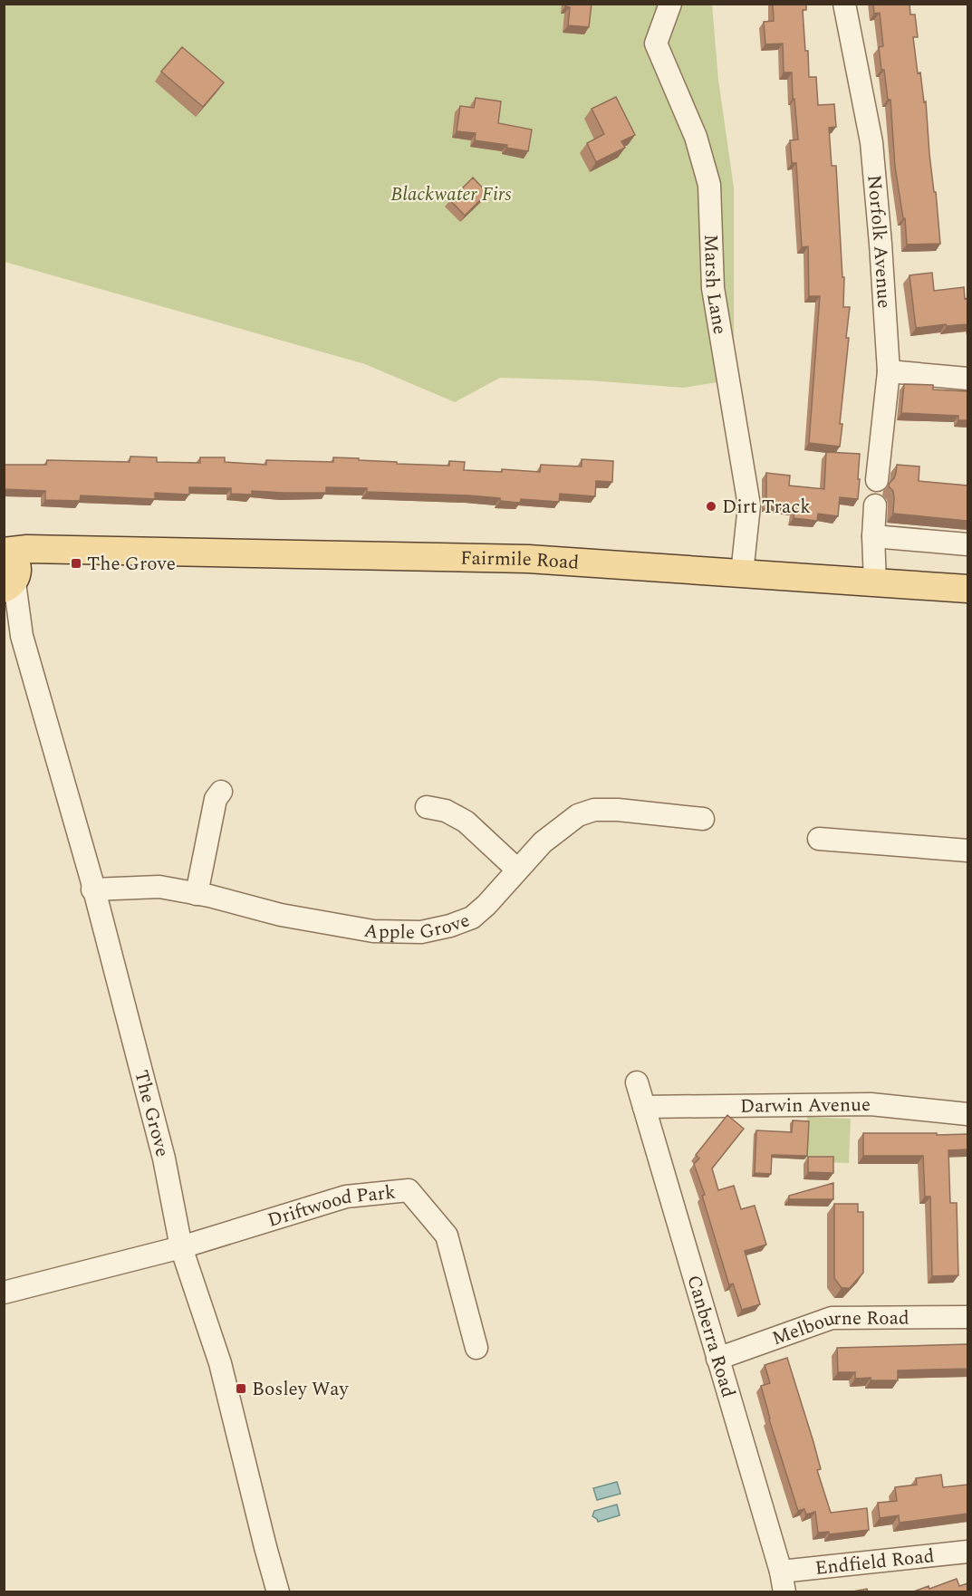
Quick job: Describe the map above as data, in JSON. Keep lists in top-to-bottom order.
{
  "streets": {
    "main road": ["Fairmile Road"],
    "street": [
      "Norfolk Avenue",
      "Marsh Lane",
      "Apple Grove",
      "Darwin Avenue",
      "The Grove",
      "Driftwood Park",
      "Melbourne Road",
      "Canberra Road",
      "Endfield Road"
    ]
  },
  "crossings": [
    ["Marsh Lane", "Fairmile Road"],
    ["Fairmile Road", "The Grove"],
    ["Apple Grove", "The Grove"],
    ["Darwin Avenue", "Canberra Road"],
    ["The Grove", "Driftwood Park"],
    ["Melbourne Road", "Canberra Road"],
    ["Canberra Road", "Endfield Road"]
  ],
  "parks": ["Blackwater Firs"],
  "places": {
    "other": ["Dirt Track"],
    "transit": ["The Grove", "Bosley Way"]
  }
}
